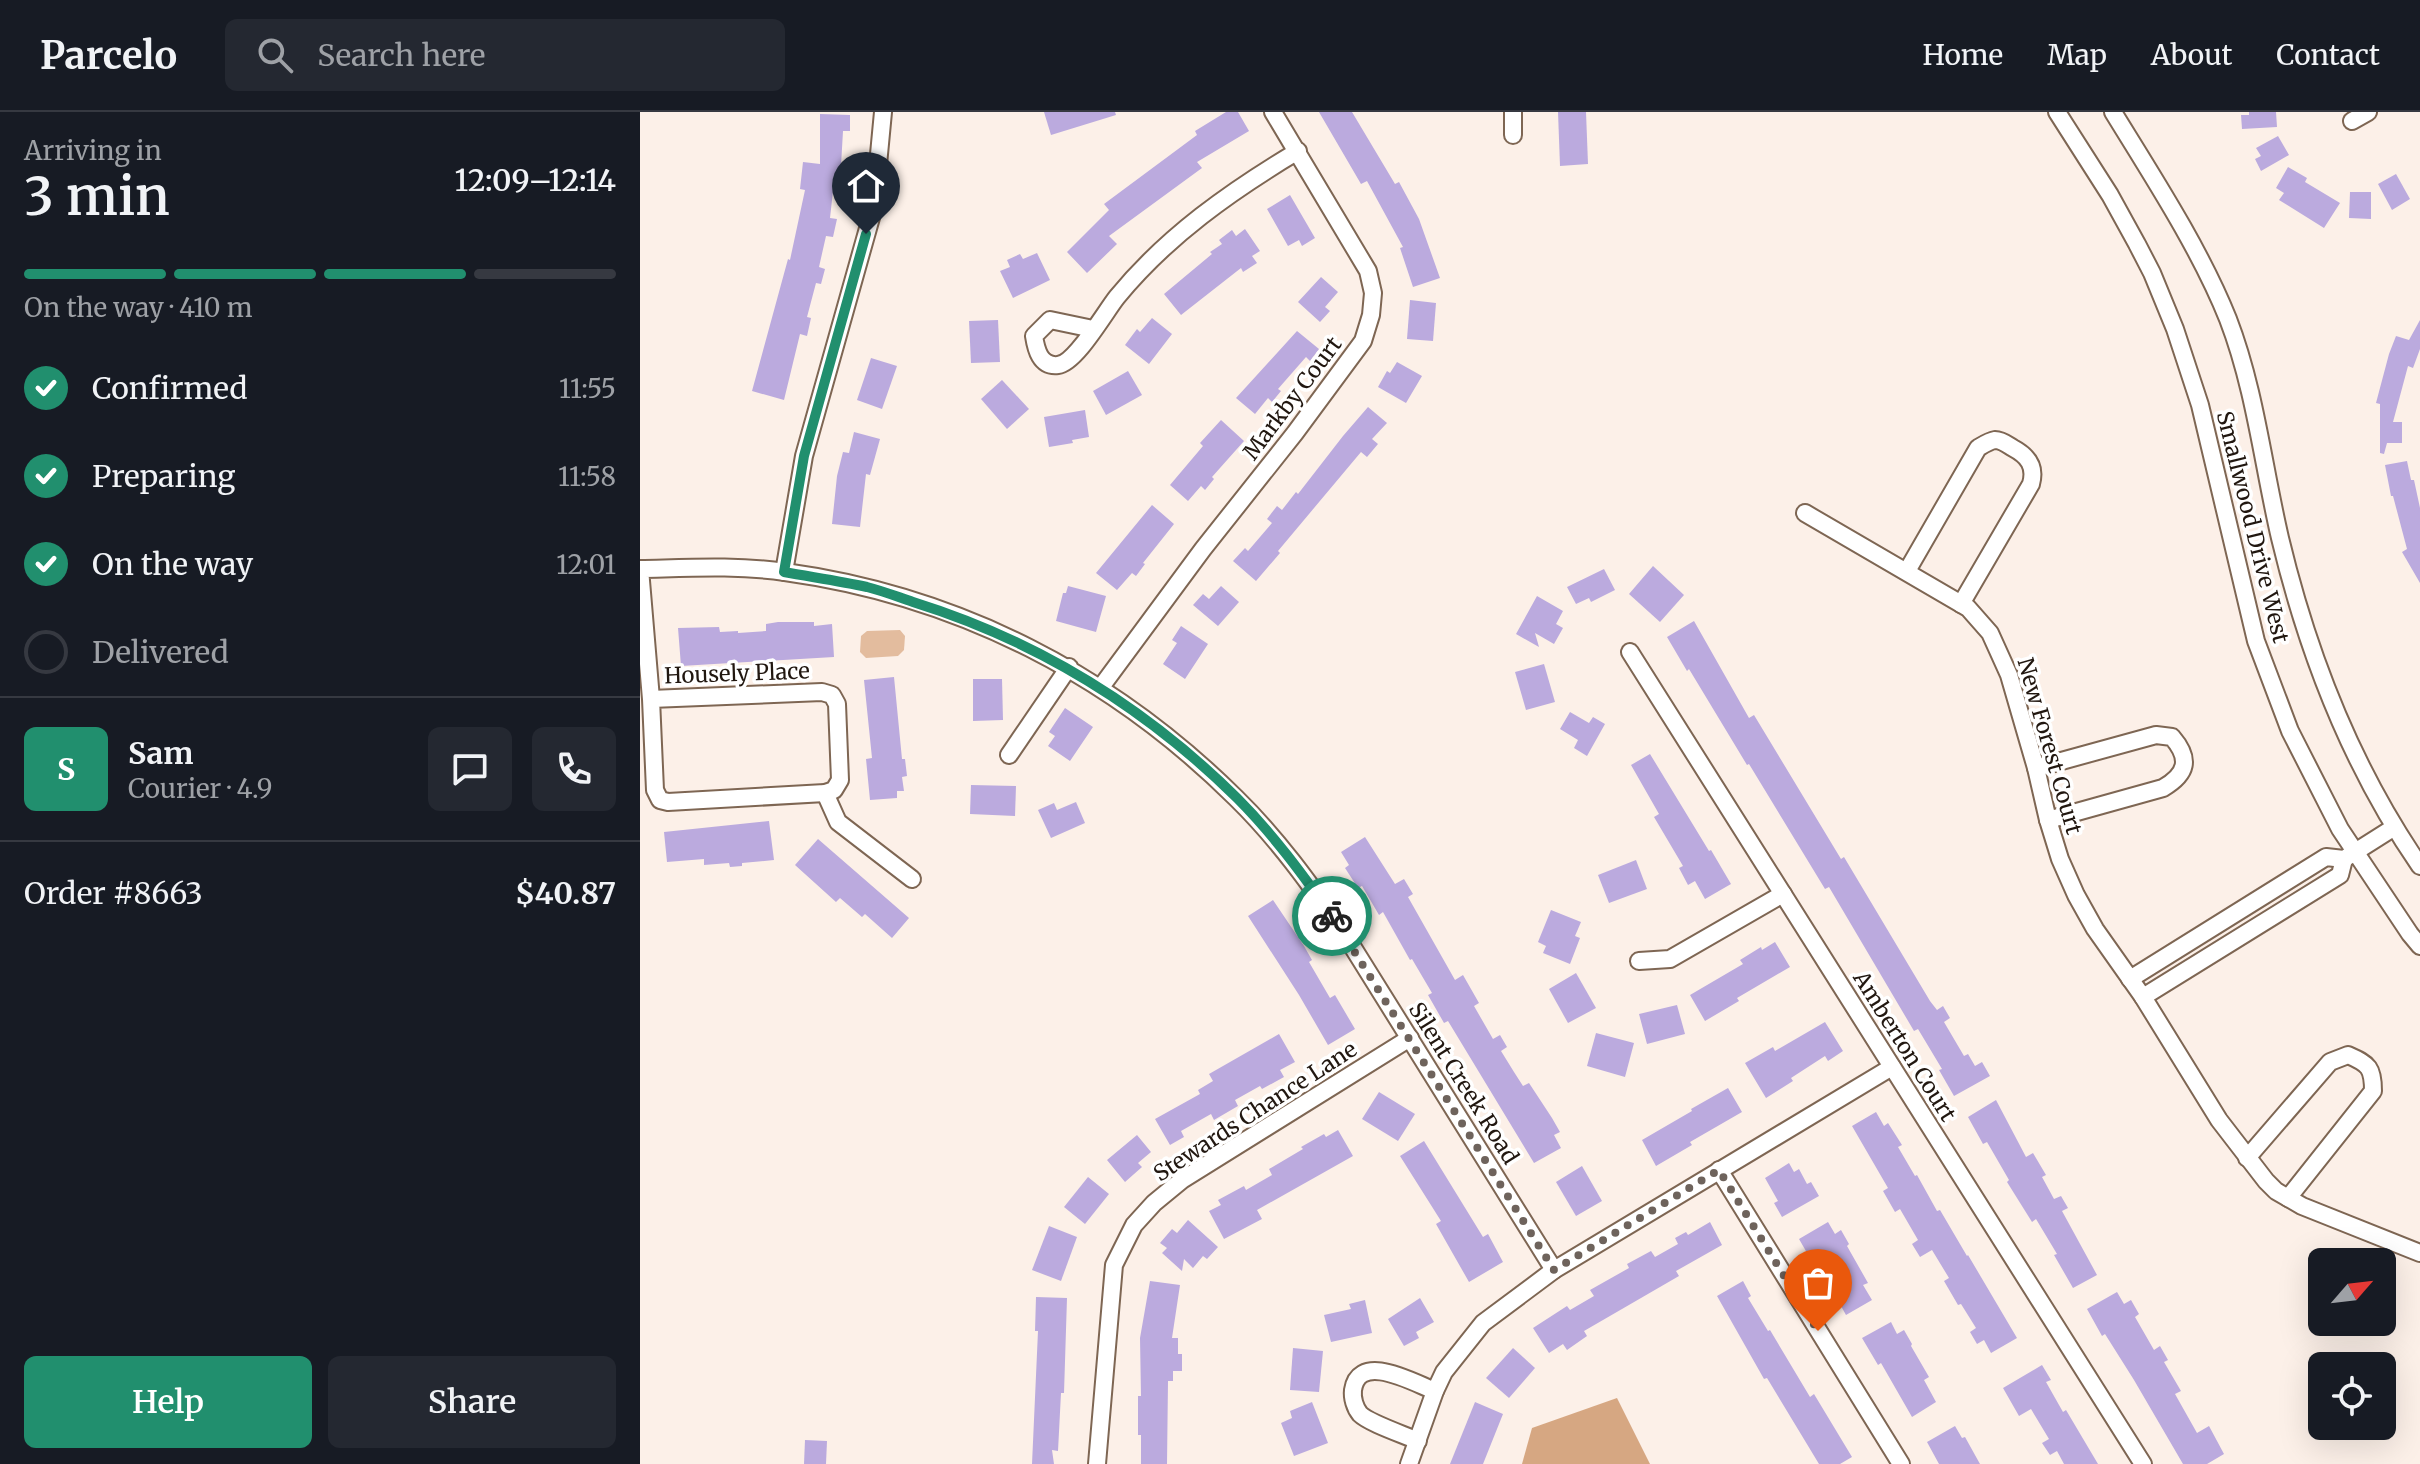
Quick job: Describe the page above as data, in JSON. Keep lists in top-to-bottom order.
{
  "streets": {
    "street": [
      "Markby Court",
      "Smallwood Drive West",
      "Housely Place",
      "New Forest Court",
      "Amberton Court",
      "Silent Creek Road",
      "Stewards Chance Lane"
    ]
  },
  "crossings": [
    ["Markby Court", "Silent Creek Road"],
    ["Housely Place", "Silent Creek Road"],
    ["Silent Creek Road", "Stewards Chance Lane"]
  ],
  "north": "top right",
  "page": {
    "header": "Parcelo",
    "search": "Search here",
    "nav": [
      "Home",
      "Map",
      "About",
      "Contact"
    ],
    "heading": ["3 min", "Arriving in", "12:09–12:14"],
    "panel": [
      "Sam",
      "Courier · 4.9",
      "Order #8663",
      "$40.87"
    ],
    "bar": "On the way · 410 m",
    "list": [
      ["Confirmed", "11:55"],
      ["Preparing", "11:58"],
      ["On the way", "12:01"],
      "Delivered"
    ],
    "round": "S",
    "buttons": ["Help", "Share"]
  }
}
